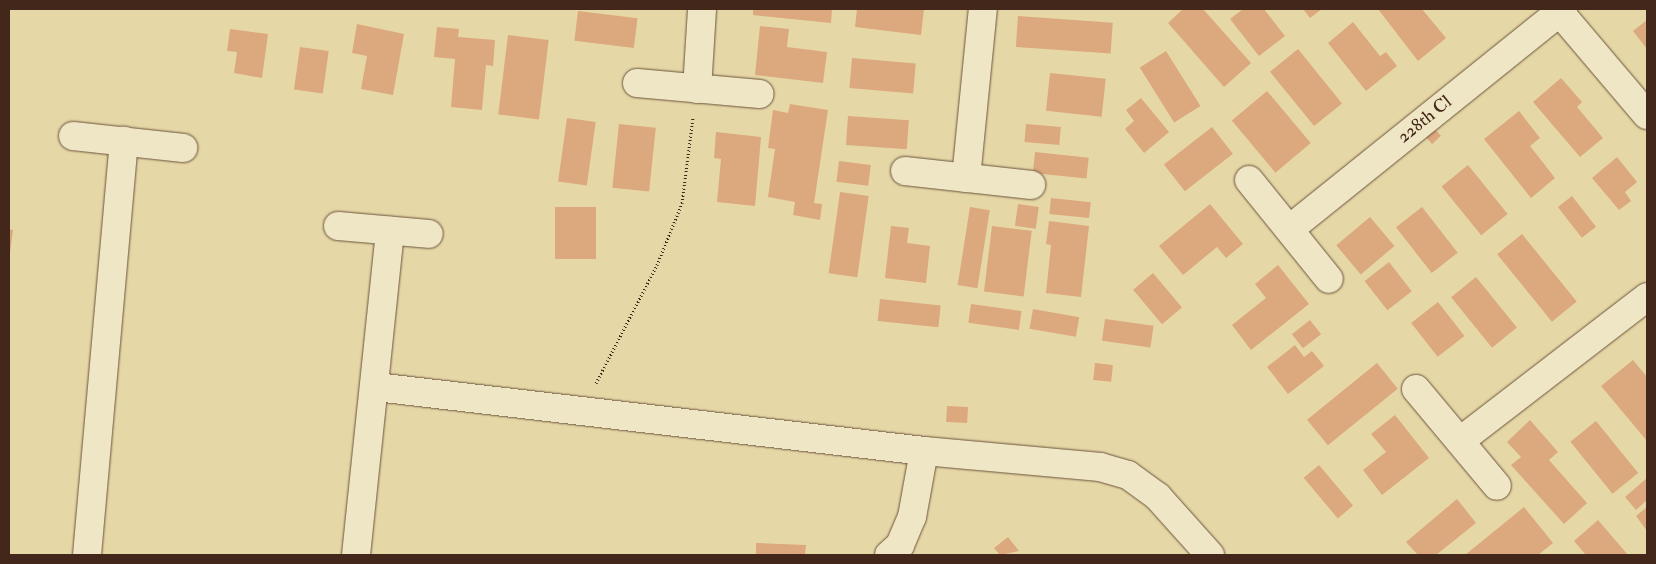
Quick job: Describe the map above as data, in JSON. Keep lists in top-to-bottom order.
{
  "streets": {
    "street": ["228th Cl"]
  }
}
